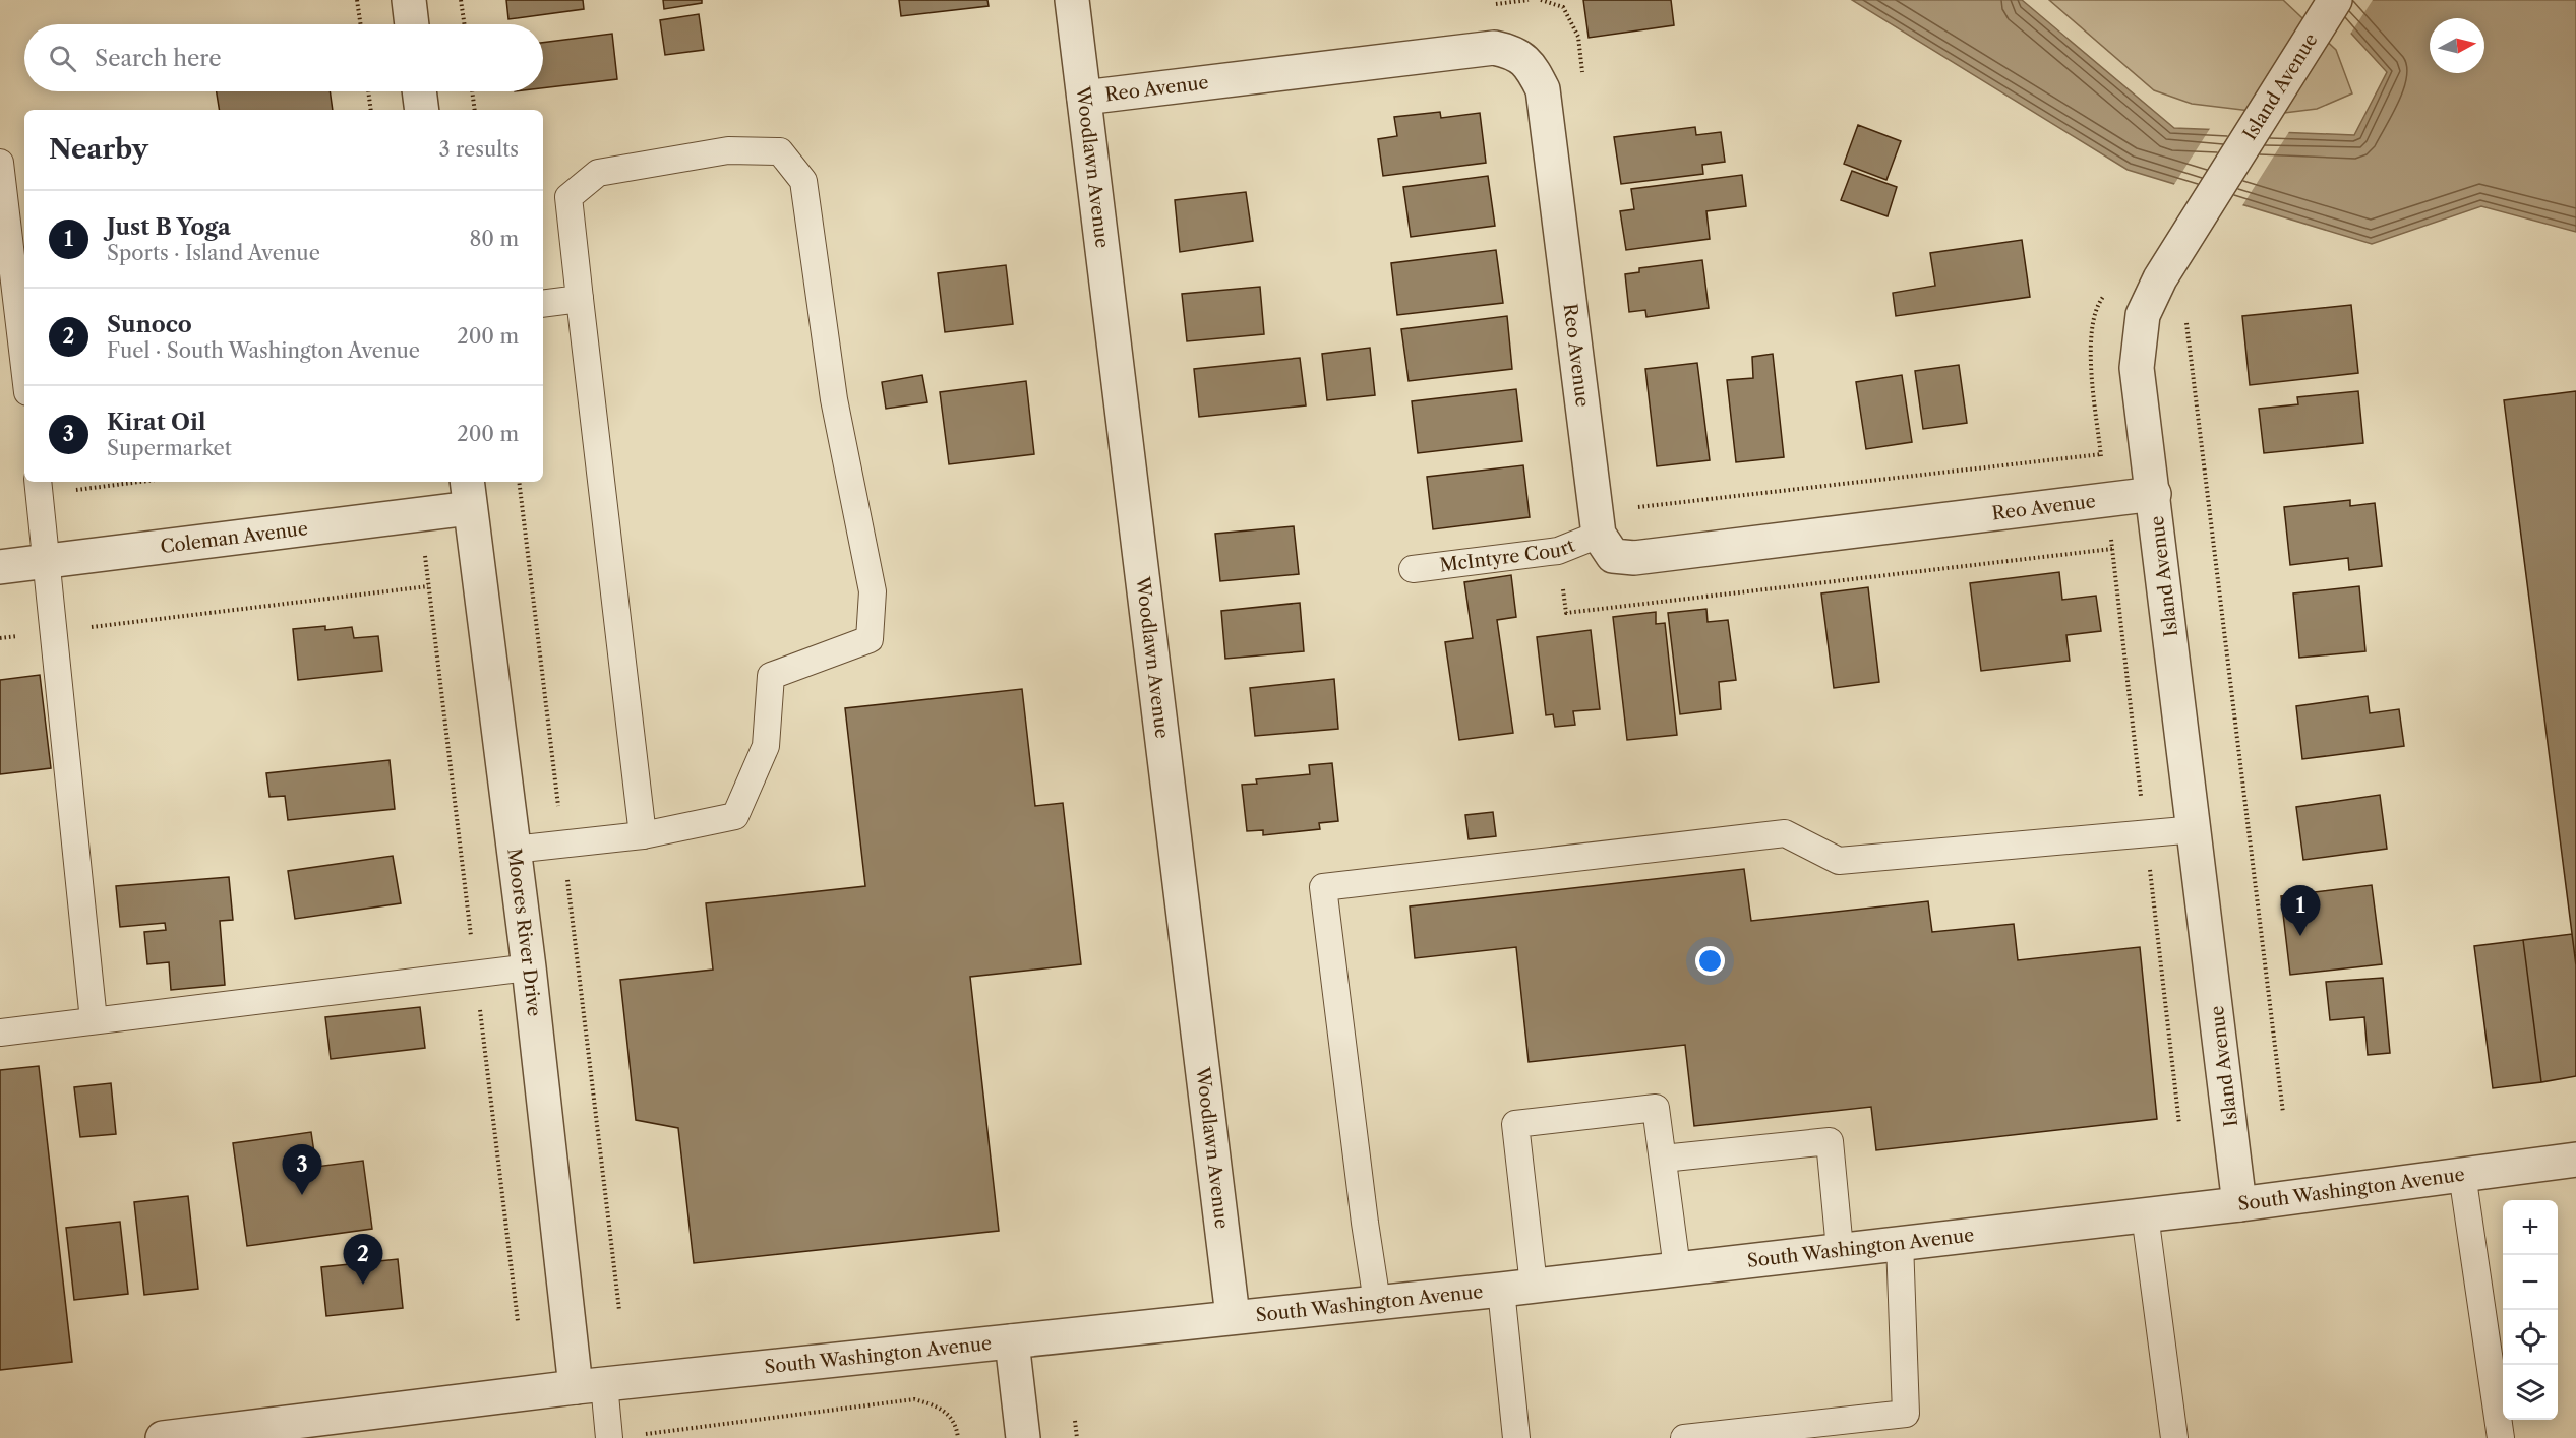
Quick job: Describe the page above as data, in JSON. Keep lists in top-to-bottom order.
{
  "streets": {
    "street": [
      "Island Avenue",
      "Reo Avenue",
      "Woodlawn Avenue",
      "Coleman Avenue",
      "Moores River Drive",
      "South Washington Avenue"
    ],
    "lane": ["McIntyre Court"]
  },
  "crossings": [
    ["Island Avenue", "Reo Avenue"],
    ["Island Avenue", "South Washington Avenue"],
    ["Reo Avenue", "Woodlawn Avenue"],
    ["Reo Avenue", "McIntyre Court"],
    ["Woodlawn Avenue", "South Washington Avenue"],
    ["Coleman Avenue", "Moores River Drive"],
    ["Moores River Drive", "South Washington Avenue"]
  ],
  "north": "right",
  "page": {
    "search": "Search here",
    "heading": ["Nearby", "3 results"],
    "list": [
      {
        "mark": "1",
        "name": "Just B Yoga",
        "note": "Sports · Island Avenue",
        "value": "80 m"
      },
      {
        "mark": "2",
        "name": "Sunoco",
        "note": "Fuel · South Washington Avenue",
        "value": "200 m"
      },
      {
        "mark": "3",
        "name": "Kirat Oil",
        "note": "Supermarket",
        "value": "200 m"
      }
    ],
    "pins": ["1", "3", "2"],
    "map_buttons": ["+", "−"]
  }
}
